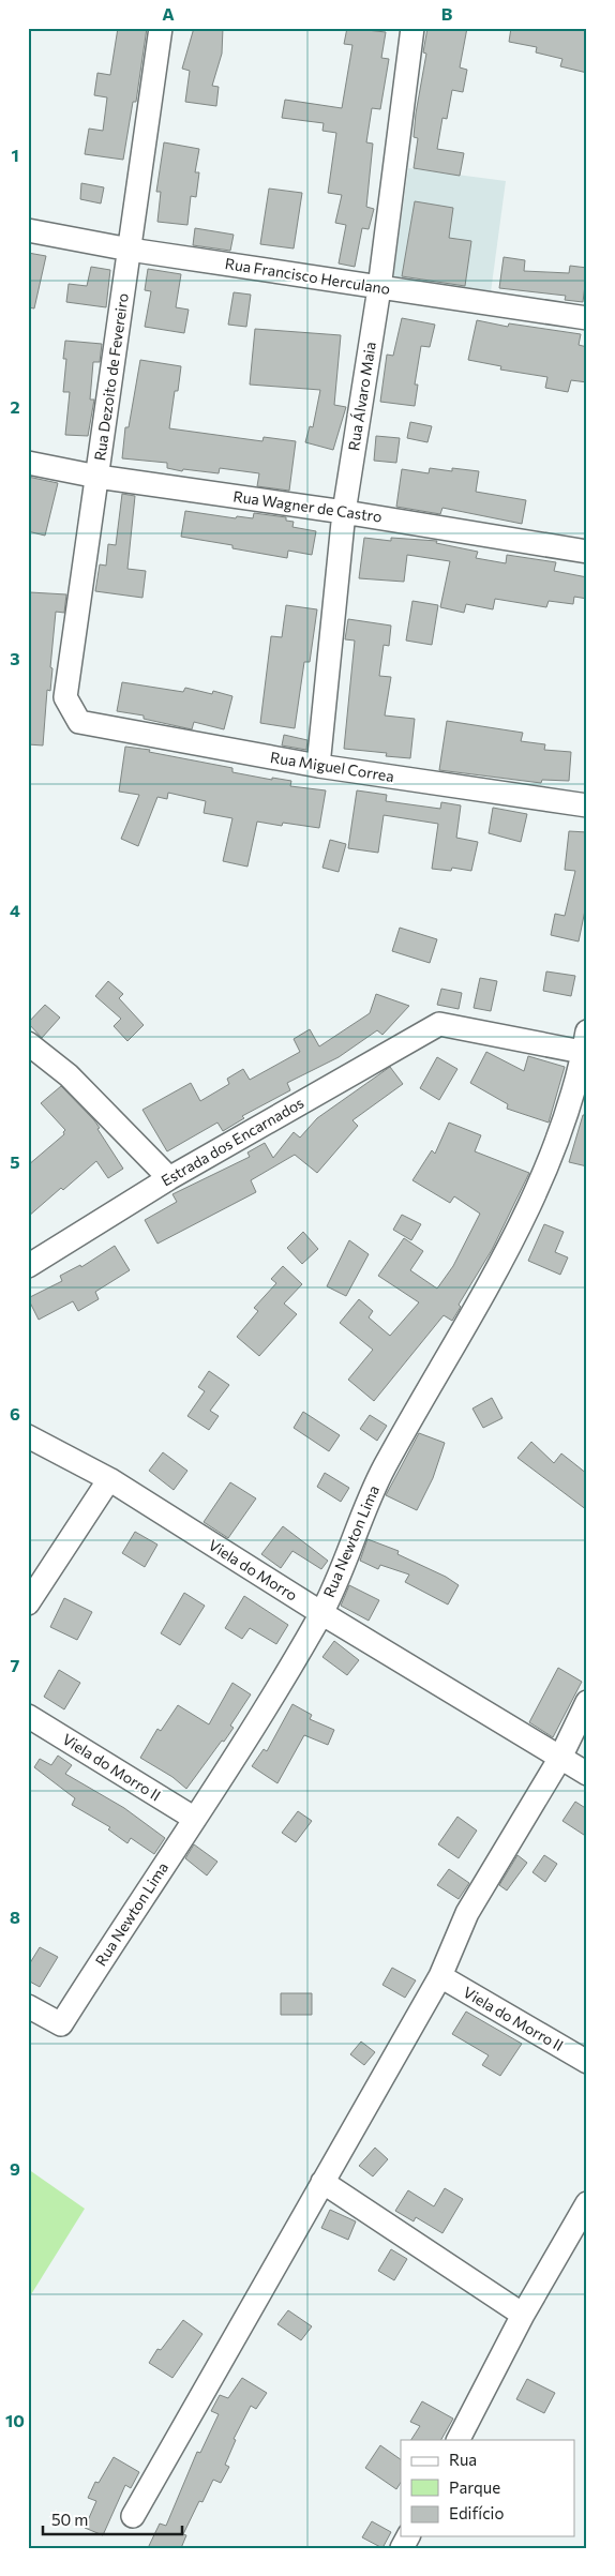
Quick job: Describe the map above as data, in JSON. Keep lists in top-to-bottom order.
{
  "streets": {
    "street": [
      "Rua Francisco Herculano",
      "Rua Dezoito de Fevereiro",
      "Rua Álvaro Maia",
      "Rua Wagner de Castro",
      "Rua Miguel Correa",
      "Estrada dos Encarnados",
      "Rua Newton Lima",
      "Viela do Morro",
      "Viela do Morro II"
    ]
  },
  "crossings": [
    ["Rua Francisco Herculano", "Rua Dezoito de Fevereiro"],
    ["Rua Francisco Herculano", "Rua Álvaro Maia"],
    ["Rua Dezoito de Fevereiro", "Rua Wagner de Castro"],
    ["Rua Dezoito de Fevereiro", "Rua Miguel Correa"],
    ["Rua Álvaro Maia", "Rua Wagner de Castro"],
    ["Rua Álvaro Maia", "Rua Miguel Correa"],
    ["Estrada dos Encarnados", "Rua Newton Lima"],
    ["Rua Newton Lima", "Viela do Morro"],
    ["Rua Newton Lima", "Viela do Morro II"]
  ],
  "legend": ["Rua", "Parque", "Edifício"],
  "scale_bar": "50 m",
  "grid": {
    "columns": ["A", "B"],
    "rows": [
      "1",
      "2",
      "3",
      "4",
      "5",
      "6",
      "7",
      "8",
      "9",
      "10"
    ]
  }
}
